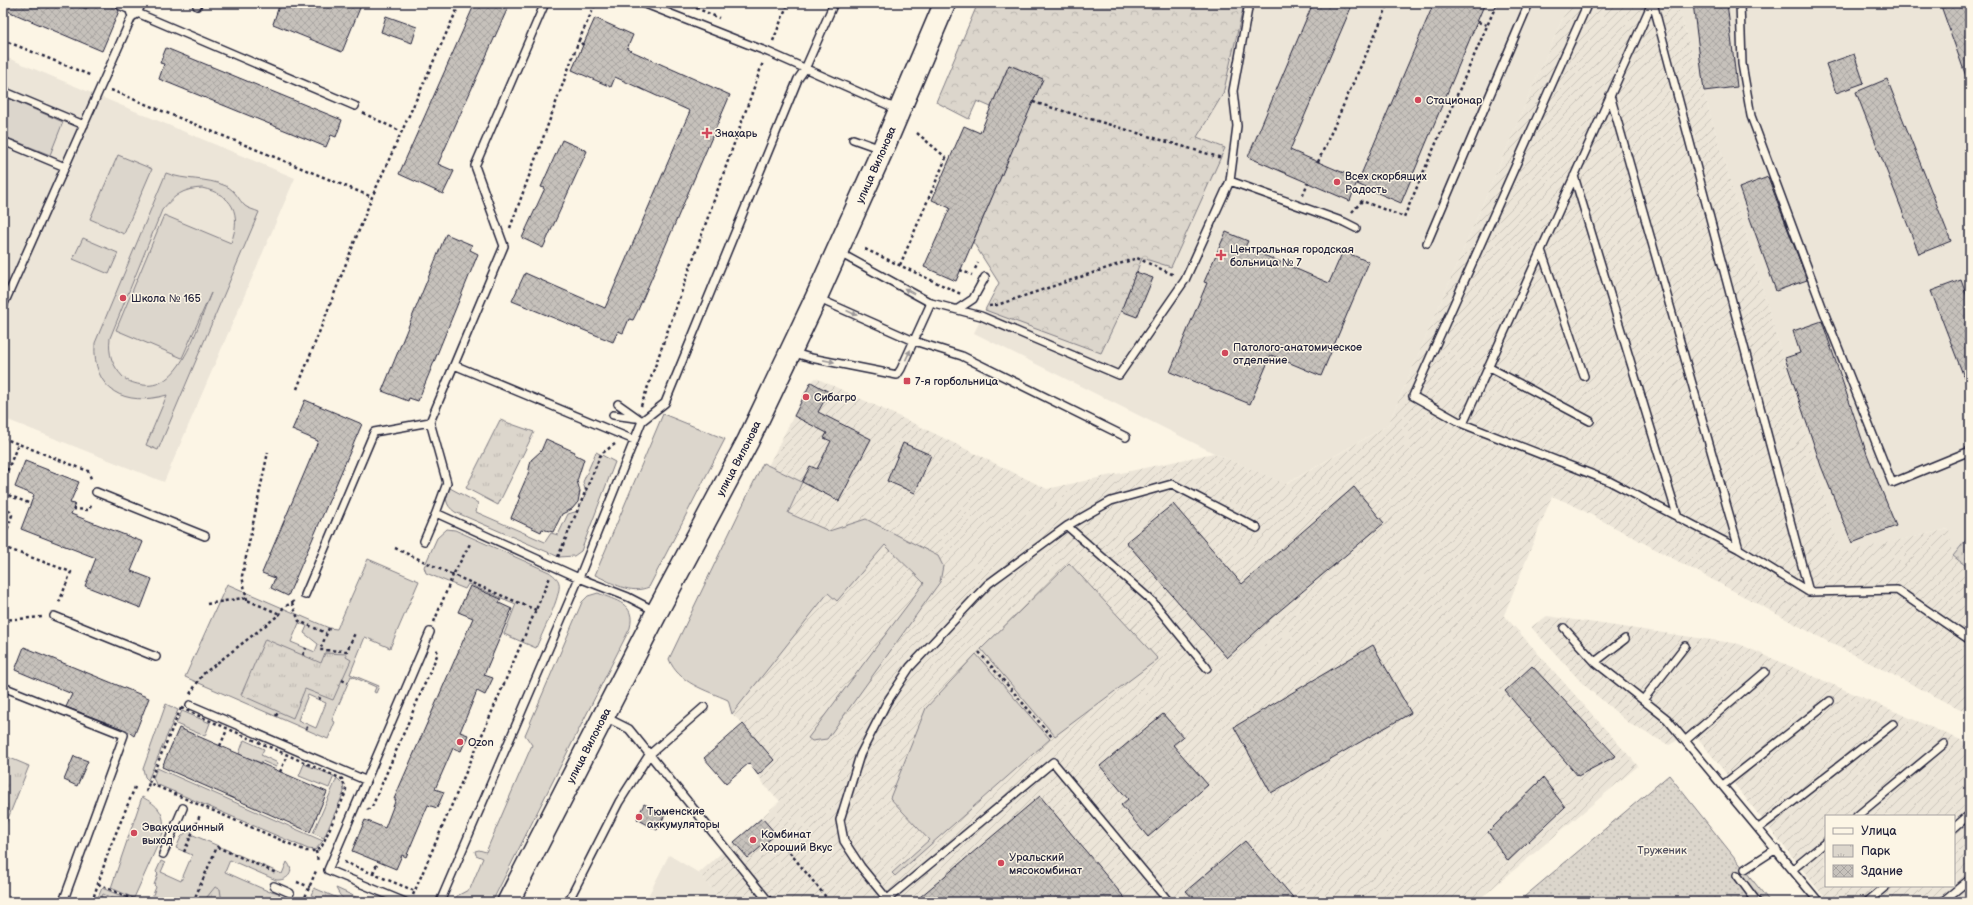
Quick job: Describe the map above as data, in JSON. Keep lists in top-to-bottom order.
{
  "streets": {
    "street": ["улица Вилонова"]
  },
  "parks": ["Труженик"],
  "places": {
    "other": [
      "Стационар",
      "Всех скорбящих Радость",
      "Школа № 165",
      "Патолого-анатомическое отделение",
      "Сибагро",
      "Ozon",
      "Тюменские аккумуляторы",
      "Эвакуационный выход",
      "Комбинат Хороший Вкус",
      "Уральский мясокомбинат"
    ],
    "health": ["Знахарь", "Центральная городская больница № 7"],
    "transit": ["7-я горбольница"]
  },
  "legend": ["Улица", "Парк", "Здание"]
}
